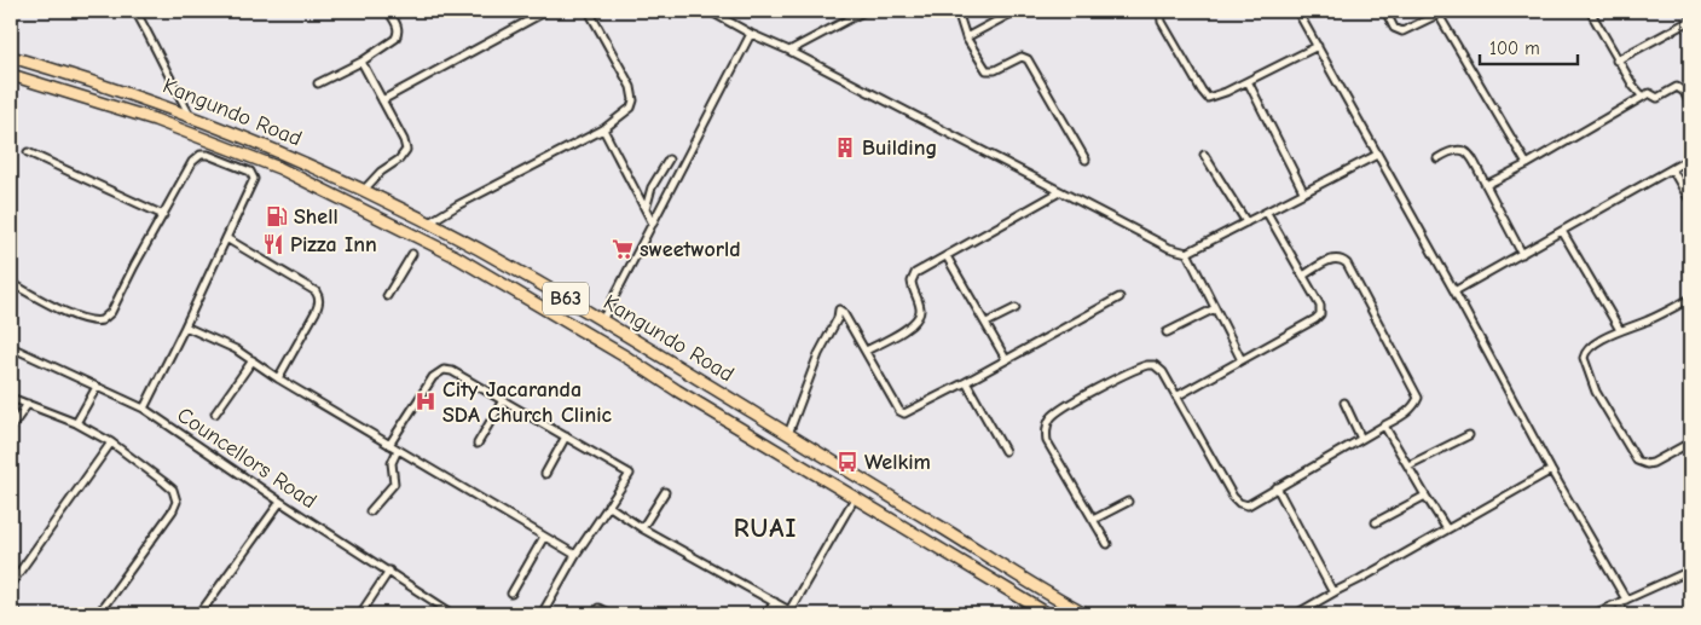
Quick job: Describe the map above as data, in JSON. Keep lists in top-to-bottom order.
{
  "streets": {
    "highway": ["Kangundo Road", "B63"],
    "street": ["Councellors Road"]
  },
  "districts": ["RUAI"],
  "places": {
    "building": ["Building"],
    "fuel station": ["Shell"],
    "restaurant": ["Pizza Inn"],
    "supermarket": ["sweetworld"],
    "hospital": ["City Jacaranda SDA Church Clinic"],
    "bus stop": ["Welkim"]
  },
  "scale_bar": "100 m"
}
